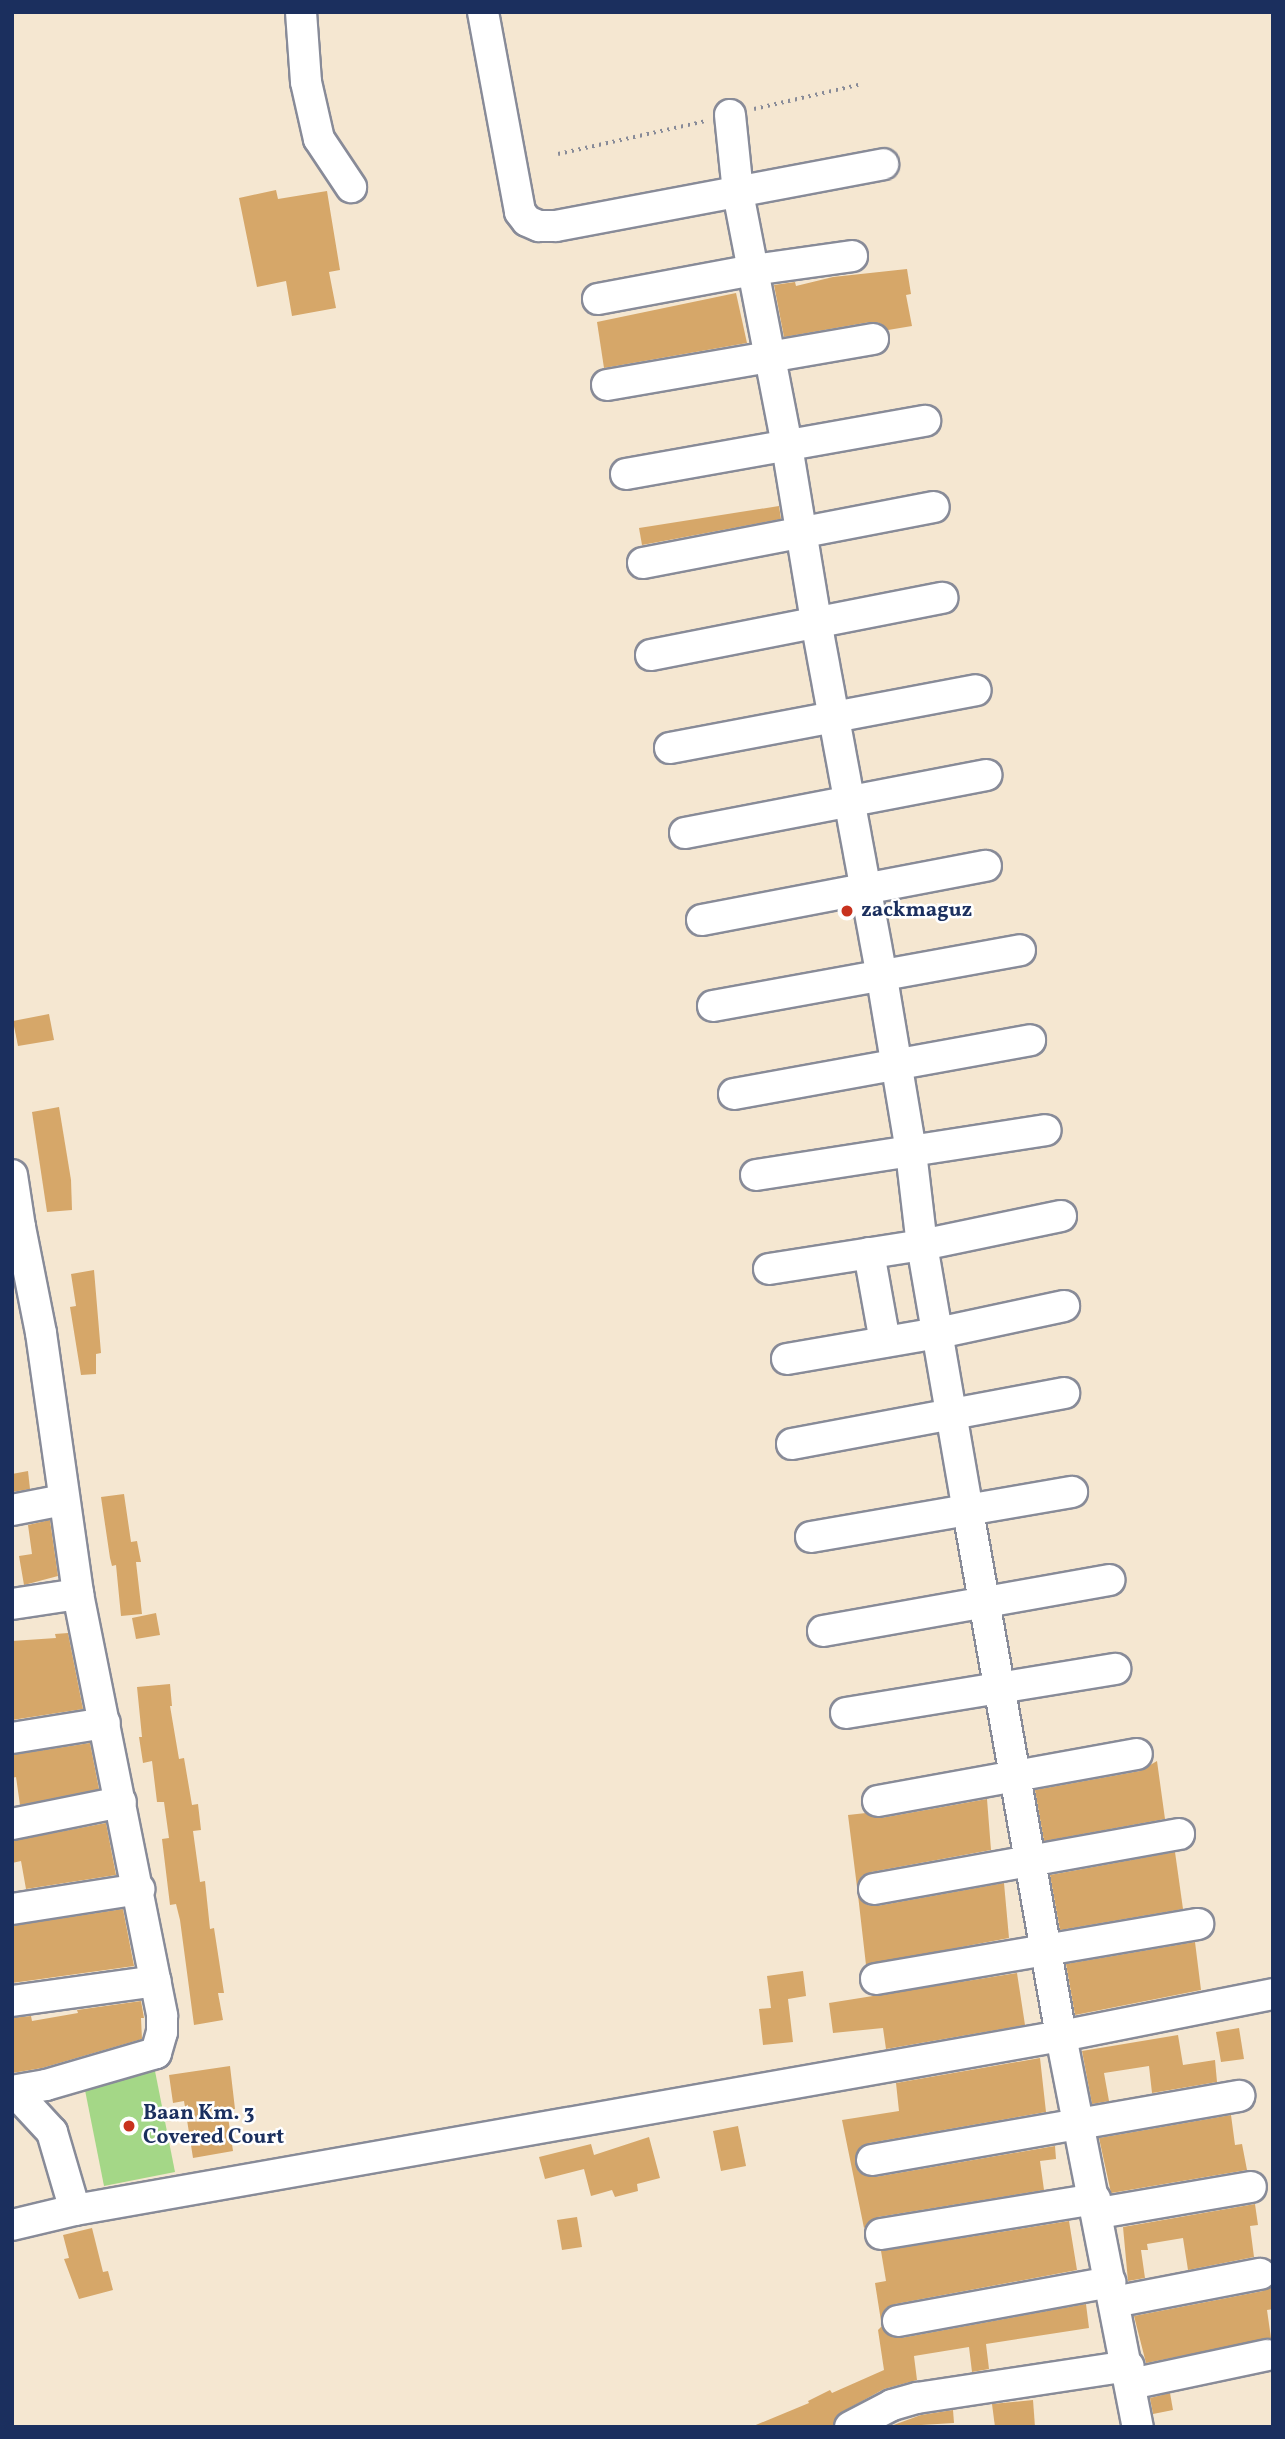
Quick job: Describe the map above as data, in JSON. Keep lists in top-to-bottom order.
{
  "places": ["zackmaguz", "Baan Km. 3 Covered Court"]
}
